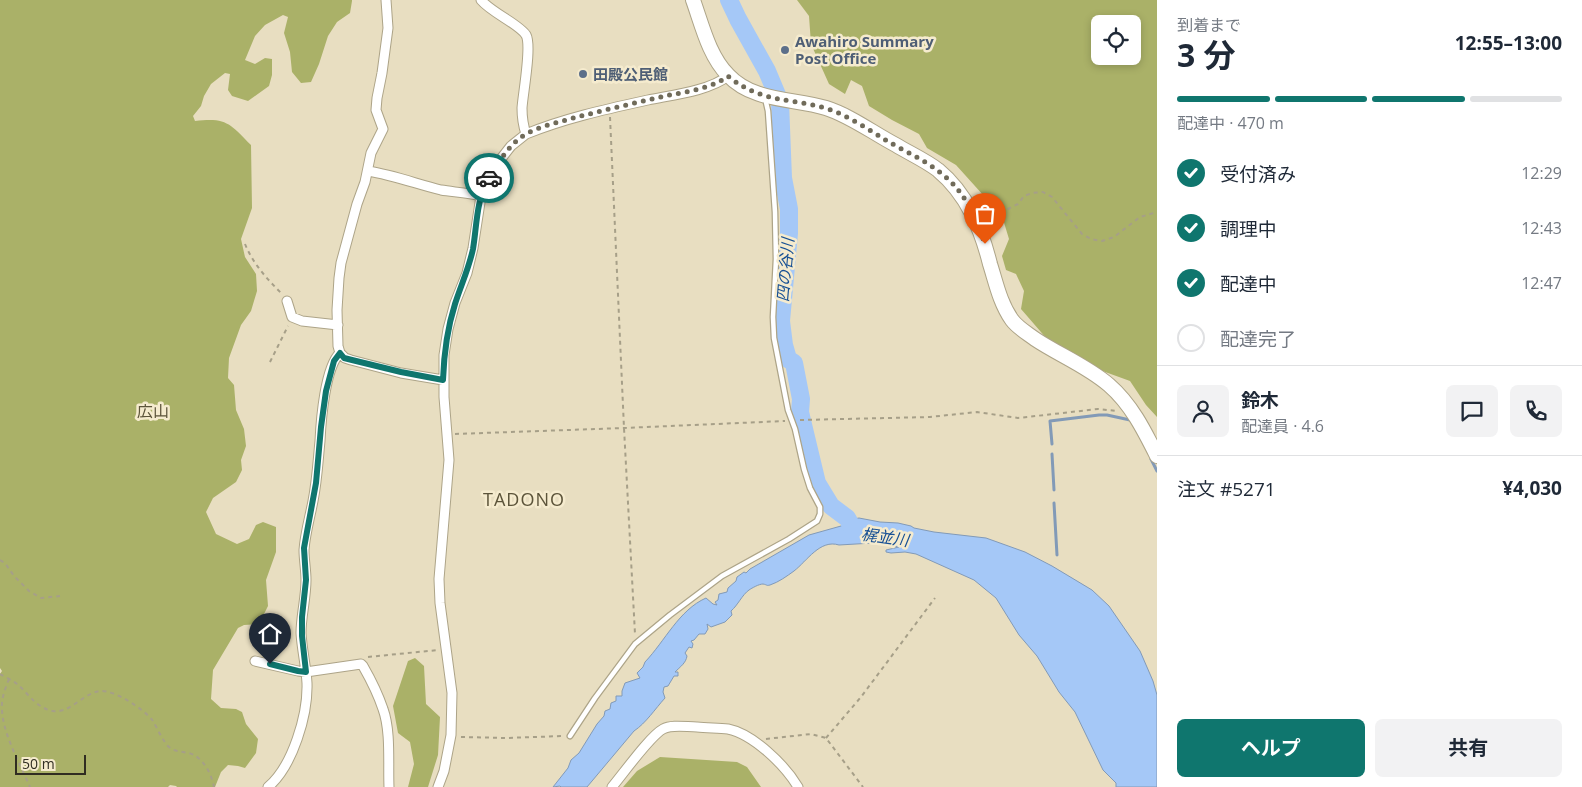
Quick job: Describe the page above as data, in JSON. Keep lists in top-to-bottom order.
{
  "districts": ["広山", "TADONO"],
  "water": ["四の谷川", "梶並川"],
  "places": ["Awahiro Summary Post Office", "田殿公民館"],
  "scale_bar": "50 m",
  "page": {
    "heading": ["3 分", "到着まで", "12:55–13:00"],
    "panel": [
      "鈴木",
      "配達員 · 4.6",
      "注文 #5271",
      "¥4,030"
    ],
    "bar": "配達中 · 470 m",
    "list": [
      ["受付済み", "12:29"],
      ["調理中", "12:43"],
      ["配達中", "12:47"],
      "配達完了"
    ],
    "buttons": ["ヘルプ", "共有"],
    "scale": "50 m"
  }
}
